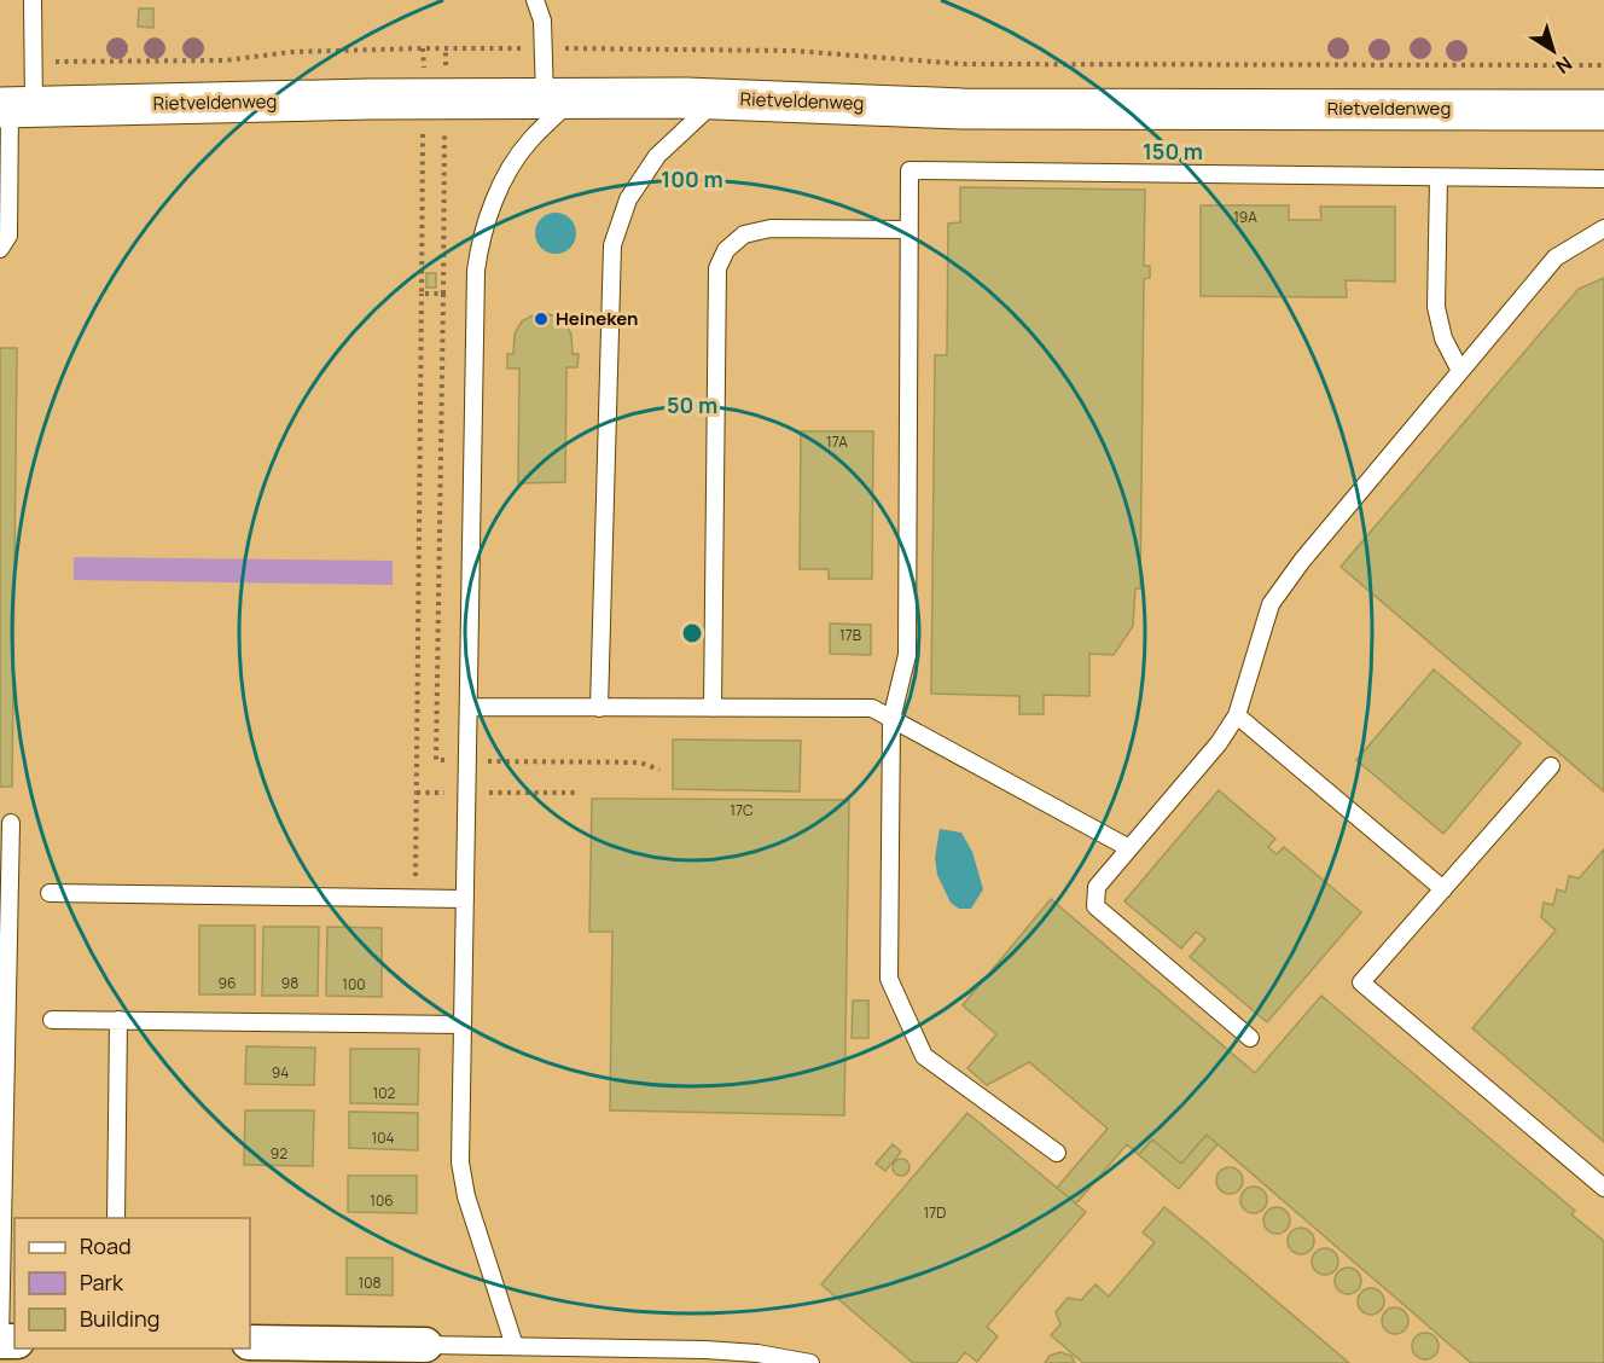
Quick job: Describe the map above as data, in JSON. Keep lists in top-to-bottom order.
{
  "streets": {
    "street": ["Rietveldenweg"]
  },
  "places": ["Heineken"],
  "house_numbers": [
    "19A",
    "17A",
    "17B",
    "17C",
    "96",
    "98",
    "100",
    "94",
    "102",
    "104",
    "92",
    "106",
    "17D",
    "108"
  ],
  "legend": ["Road", "Park", "Building"],
  "north": "bottom right",
  "rings": ["150 m", "100 m", "50 m"]
}
